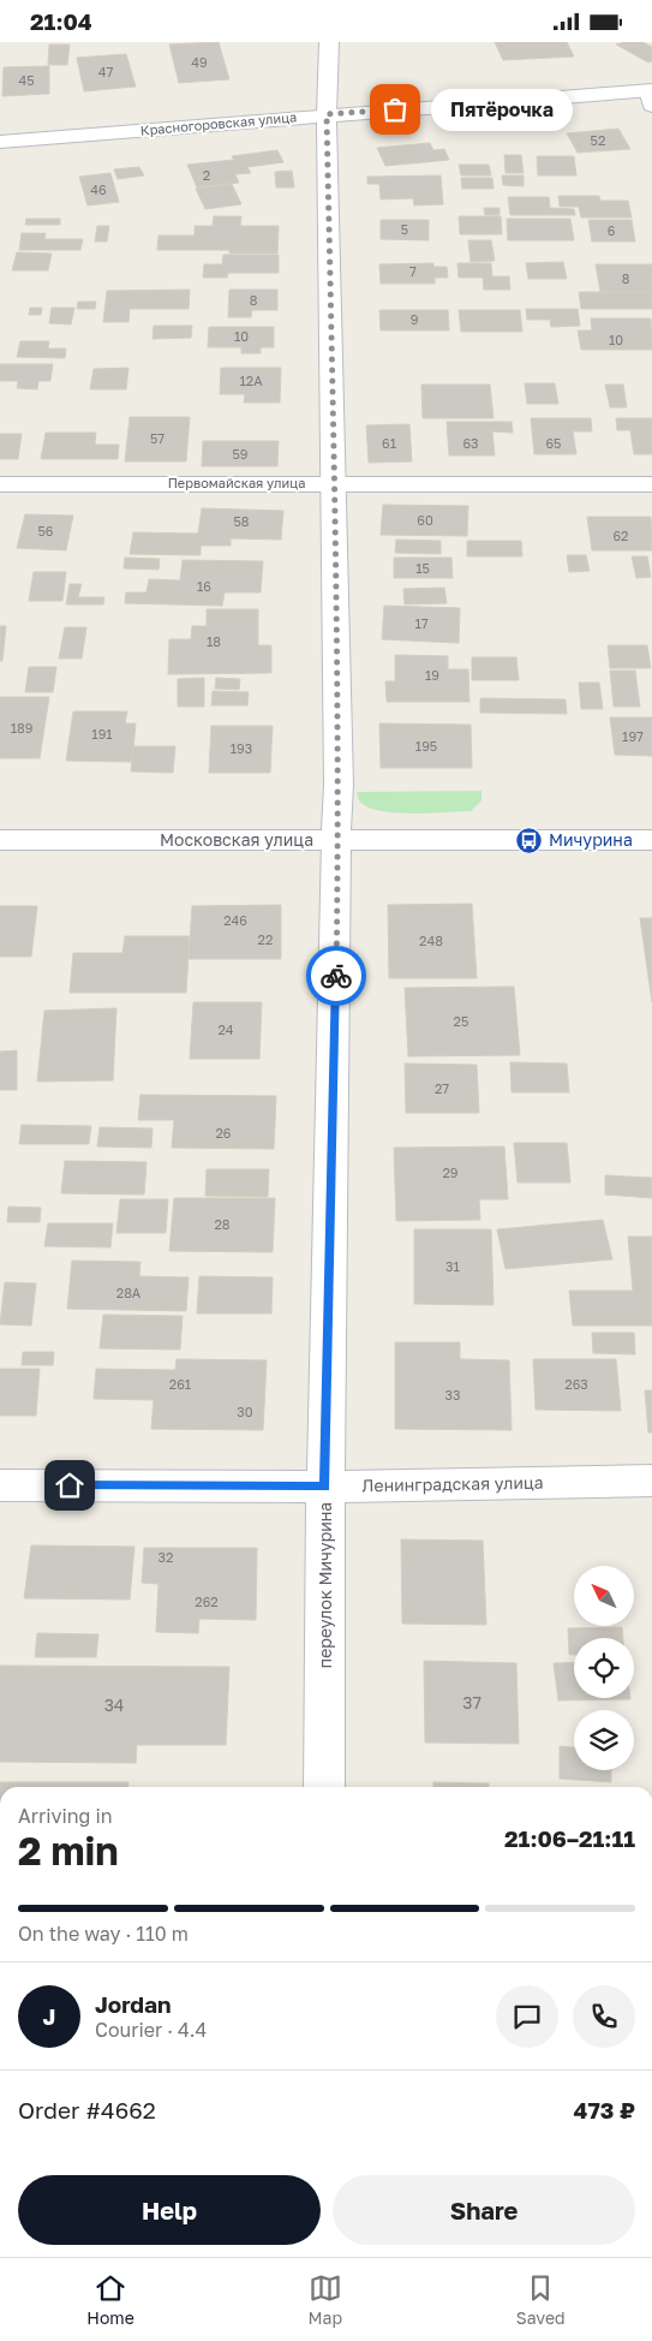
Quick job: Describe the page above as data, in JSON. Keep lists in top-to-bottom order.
{
  "streets": {
    "street": [
      "Красногоровская улица",
      "Первомайская улица",
      "Московская улица",
      "Ленинградская улица",
      "переулок Мичурина"
    ]
  },
  "crossings": [
    ["Красногоровская улица", "переулок Мичурина"],
    ["Первомайская улица", "переулок Мичурина"],
    ["Московская улица", "переулок Мичурина"],
    ["Ленинградская улица", "переулок Мичурина"]
  ],
  "places": {
    "other": ["Пятёрочка"],
    "bus stop": ["Мичурина"]
  },
  "house_numbers": [
    "49",
    "47",
    "45",
    "52",
    "2",
    "46",
    "5",
    "6",
    "7",
    "8",
    "8",
    "9",
    "10",
    "10",
    "12А",
    "57",
    "61",
    "63",
    "65",
    "59",
    "60",
    "58",
    "56",
    "62",
    "15",
    "16",
    "17",
    "18",
    "19",
    "189",
    "191",
    "197",
    "195",
    "193",
    "246",
    "22",
    "248",
    "25",
    "24",
    "27",
    "26",
    "29",
    "28",
    "31",
    "28А",
    "261",
    "263",
    "33",
    "30",
    "32",
    "262",
    "37",
    "34"
  ],
  "north": "top left",
  "page": {
    "status": "21:04",
    "bubble": "Пятёрочка",
    "heading": ["2 min", "Arriving in", "21:06–21:11"],
    "panel": [
      "Jordan",
      "Courier · 4.4",
      "Order #4662",
      "473 ₽"
    ],
    "bar": "On the way · 110 m",
    "round": "J",
    "buttons": ["Help", "Share"],
    "tabs": ["Home", "Map", "Saved"]
  }
}
